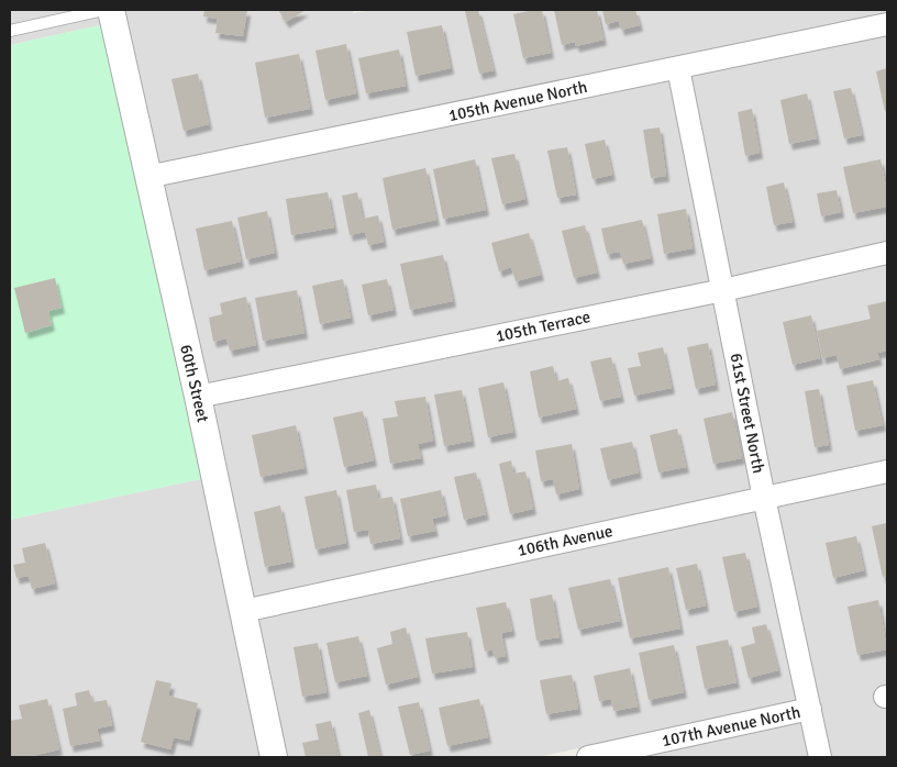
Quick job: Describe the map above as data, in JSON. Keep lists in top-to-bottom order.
{
  "streets": {
    "street": [
      "105th Avenue North",
      "105th Terrace",
      "60th Street",
      "61st Street North",
      "106th Avenue",
      "107th Avenue North"
    ]
  },
  "crossings": [
    ["105th Avenue North", "60th Street"],
    ["105th Avenue North", "61st Street North"],
    ["105th Terrace", "60th Street"],
    ["105th Terrace", "61st Street North"],
    ["60th Street", "106th Avenue"],
    ["61st Street North", "106th Avenue"],
    ["61st Street North", "107th Avenue North"]
  ]
}
